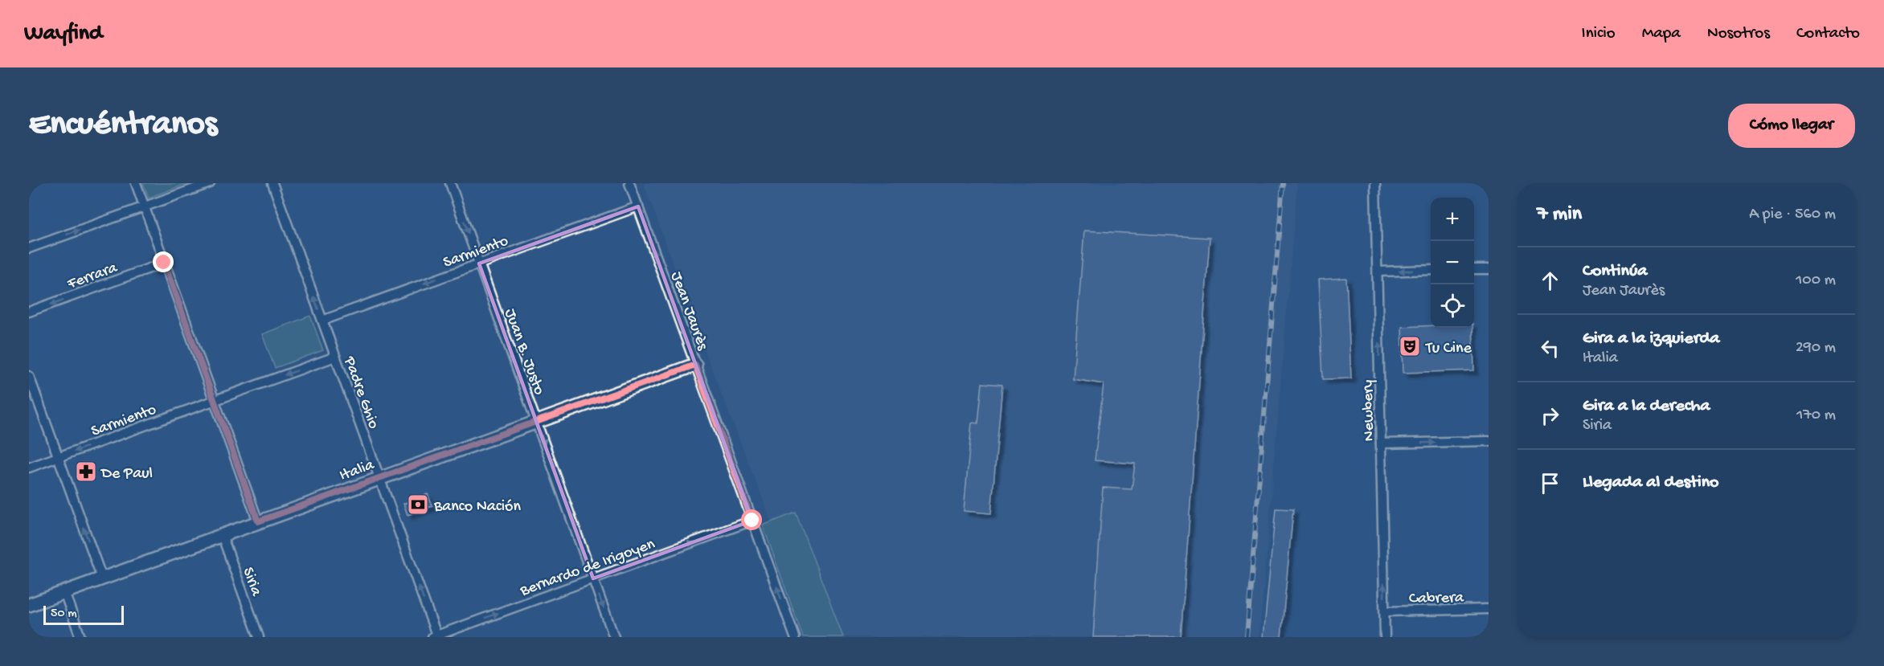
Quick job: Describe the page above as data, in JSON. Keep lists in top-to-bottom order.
{
  "streets": {
    "street": [
      "Sarmiento",
      "Ferrara",
      "Jean Jaurès",
      "Juan B. Justo",
      "Padre Ghio",
      "Newbery",
      "Italia",
      "Bernardo de Irigoyen",
      "Siria",
      "Cabrera"
    ]
  },
  "crossings": [
    ["Sarmiento", "Jean Jaurès"],
    ["Sarmiento", "Juan B. Justo"],
    ["Sarmiento", "Padre Ghio"],
    ["Jean Jaurès", "Italia"],
    ["Jean Jaurès", "Bernardo de Irigoyen"],
    ["Juan B. Justo", "Italia"],
    ["Juan B. Justo", "Bernardo de Irigoyen"],
    ["Padre Ghio", "Italia"],
    ["Padre Ghio", "Bernardo de Irigoyen"],
    ["Newbery", "Cabrera"],
    ["Italia", "Siria"]
  ],
  "one_way": [
    "Sarmiento",
    "Jean Jaurès",
    "Juan B. Justo",
    "Padre Ghio",
    "Newbery",
    "Bernardo de Irigoyen"
  ],
  "places": {
    "theatre": ["Tu Cine"],
    "pharmacy": ["De Paul"],
    "bank": ["Banco Nación"]
  },
  "scale_bar": "50 m",
  "page": {
    "header": "Wayfind",
    "nav": [
      "Inicio",
      "Mapa",
      "Nosotros",
      "Contacto"
    ],
    "buttons": "Cómo llegar",
    "title": "Encuéntranos",
    "heading": ["7 min", "A pie · 560 m"],
    "map_buttons": ["+", "−"],
    "list": [
      ["Continúa", "Jean Jaurès", "100 m"],
      ["Gira a la izquierda", "Italia", "290 m"],
      ["Gira a la derecha", "Siria", "170 m"],
      "Llegada al destino"
    ],
    "scale": "50 m"
  }
}
